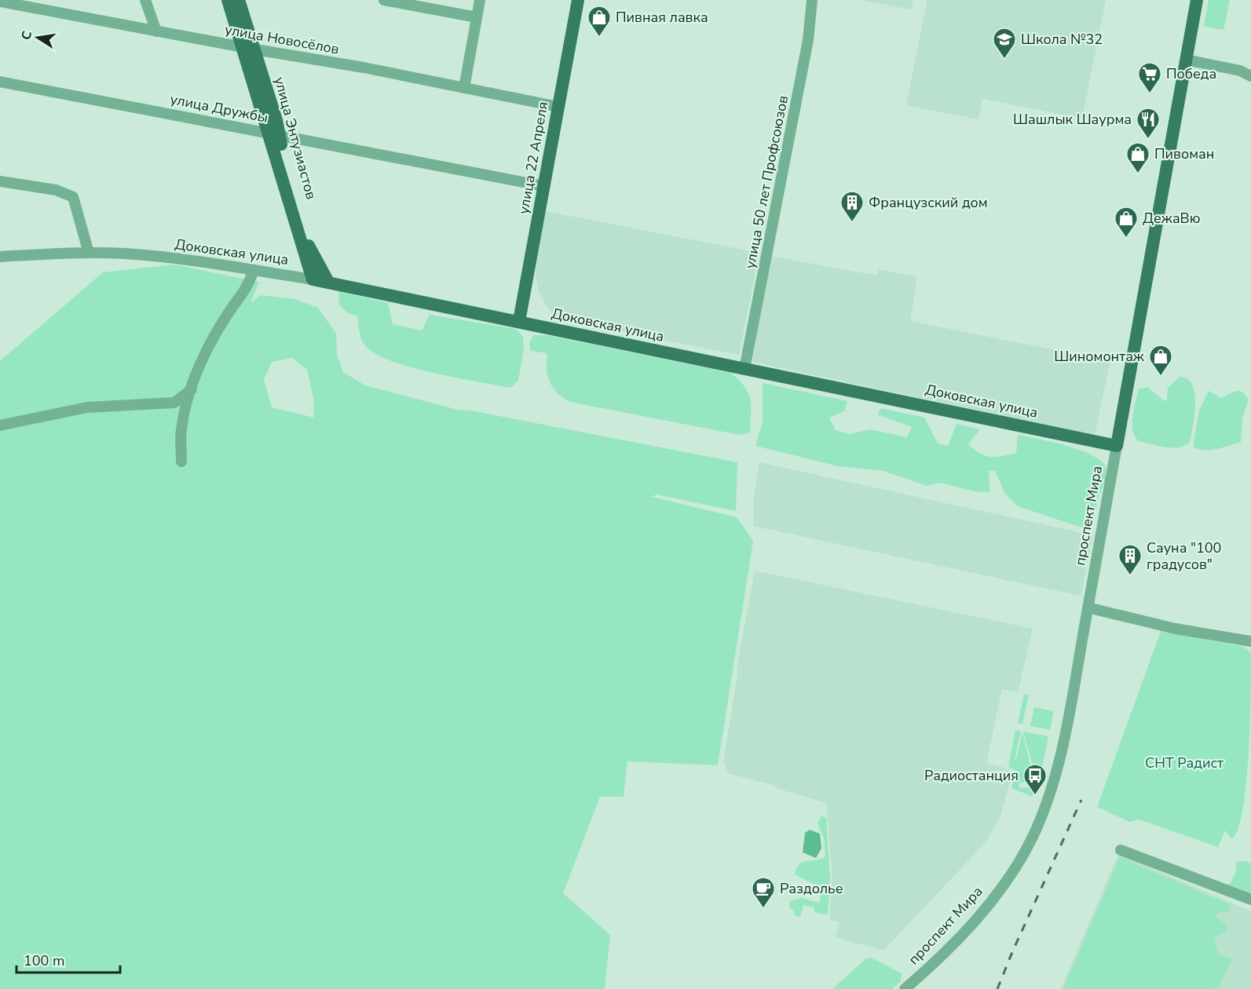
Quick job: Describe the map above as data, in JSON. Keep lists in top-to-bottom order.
{
  "streets": {
    "main road": [
      "улица Энтузиастов",
      "улица 22 Апреля",
      "Доковская улица",
      "проспект Мира"
    ],
    "street": ["улица Новосёлов", "улица Дружбы", "улица 50 лет Профсоюзов"]
  },
  "crossings": [
    ["улица Новосёлов", "улица Энтузиастов"],
    ["улица Новосёлов", "улица 22 Апреля"],
    ["улица Дружбы", "улица Энтузиастов"],
    ["улица Дружбы", "улица 22 Апреля"],
    ["улица Энтузиастов", "Доковская улица"],
    ["улица 22 Апреля", "Доковская улица"],
    ["улица 50 лет Профсоюзов", "Доковская улица"],
    ["Доковская улица", "проспект Мира"]
  ],
  "parks": ["СНТ Радист"],
  "places": {
    "shop": [
      "Пивная лавка",
      "Пивоман",
      "ДежаВю",
      "Шиномонтаж"
    ],
    "school or university": ["Школа №32"],
    "supermarket": ["Победа"],
    "restaurant": ["Шашлык Шаурма"],
    "building": ["Французский дом", "Сауна \"100 градусов\""],
    "bus stop": ["Радиостанция"],
    "cafe": ["Раздолье"]
  },
  "scale_bar": "100 m",
  "north": "left"
}
